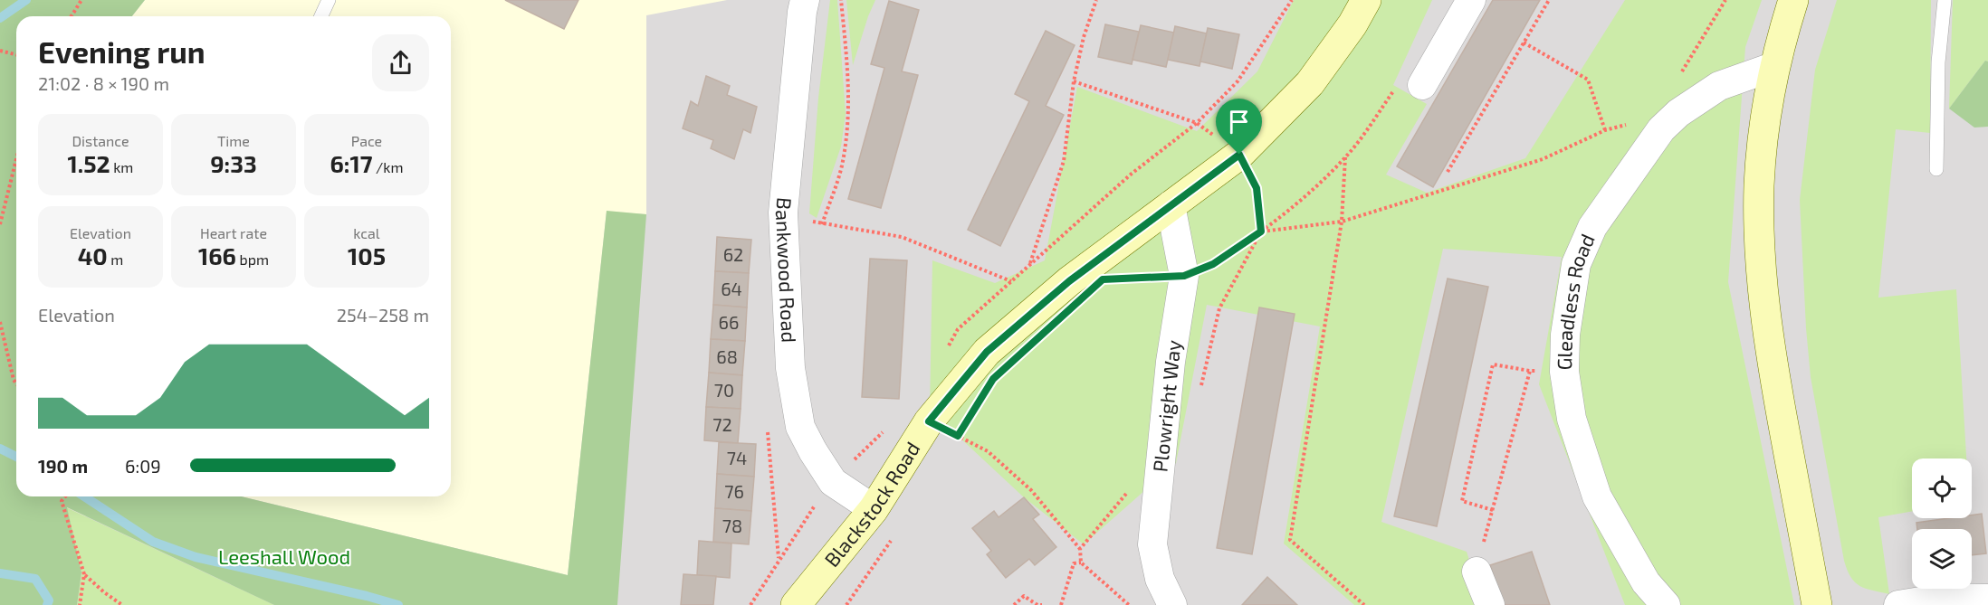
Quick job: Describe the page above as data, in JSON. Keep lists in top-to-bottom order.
{
  "streets": {
    "street": [
      "Bankwood Road",
      "Gleadless Road",
      "Plowright Way",
      "Blackstock Road"
    ]
  },
  "crossings": [
    ["Bankwood Road", "Blackstock Road"],
    ["Plowright Way", "Blackstock Road"]
  ],
  "parks": ["Leeshall Wood"],
  "house_numbers": [
    "62",
    "64",
    "66",
    "68",
    "70",
    "72",
    "74",
    "76",
    "78"
  ],
  "page": {
    "heading": ["Evening run", "21:02 · 8 × 190 m"],
    "stats": [
      ["Distance", "1.52 km"],
      ["Time", "9:33"],
      ["Pace", "6:17 /km"],
      ["Elevation", "40 m"],
      ["Heart rate", "166 bpm"],
      ["kcal", "105"]
    ],
    "chart": ["Elevation", "254–258 m"],
    "list": [
      {
        "name": "190 m",
        "note": "6:09"
      }
    ]
  }
}
